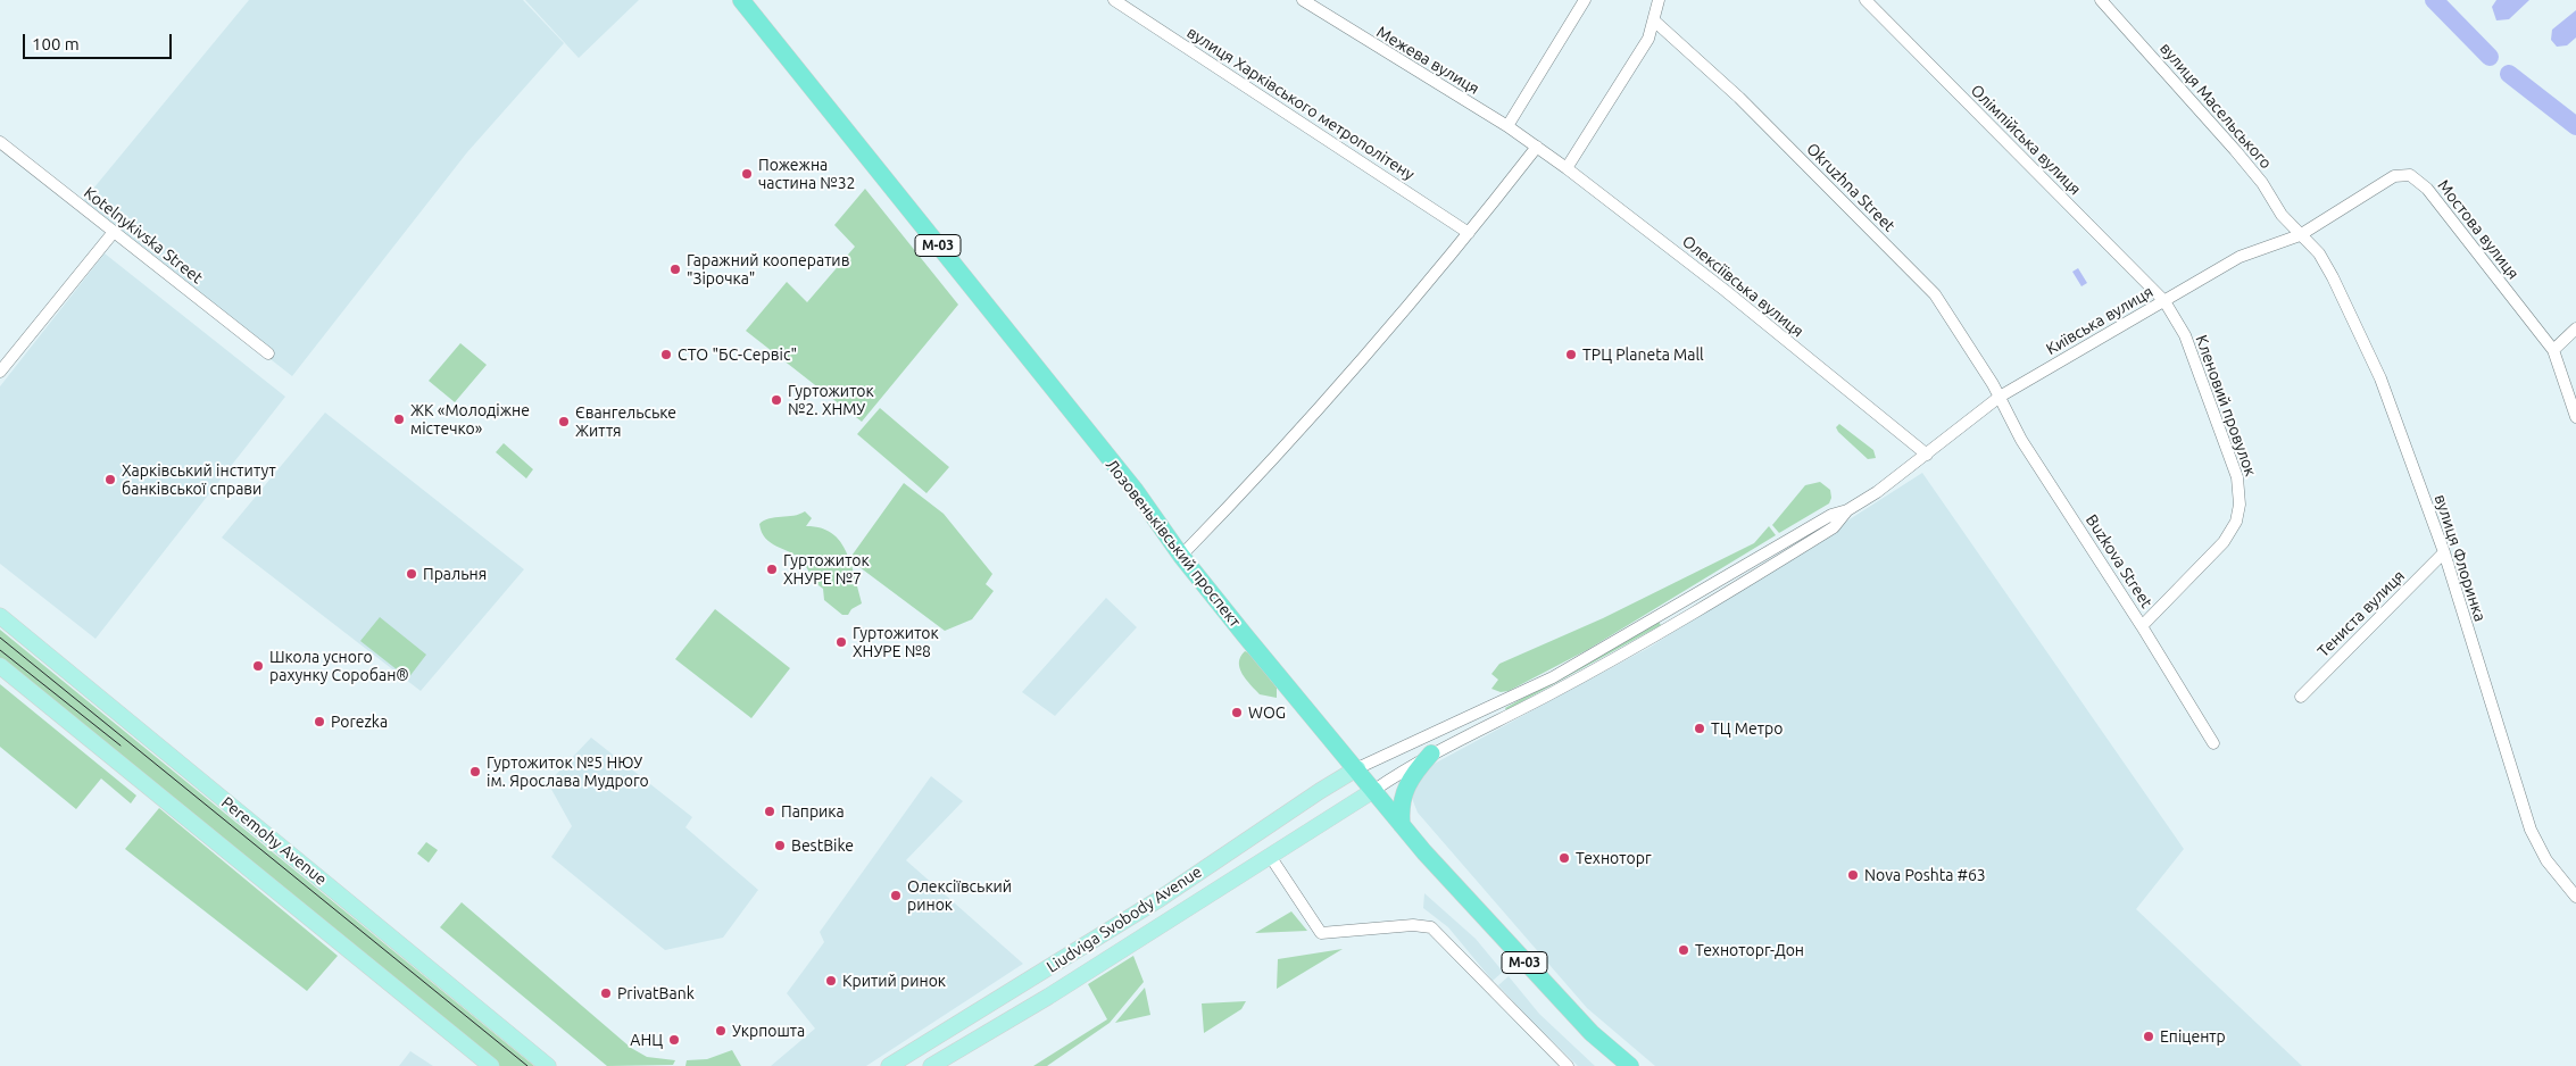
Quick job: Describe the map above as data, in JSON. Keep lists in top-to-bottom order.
{
  "streets": {
    "highway": ["М-03", "Лозовеньківський проспект"],
    "main road": ["Peremohy Avenue", "Liudviga Svobody Avenue"],
    "street": [
      "Межева вулиця",
      "вулиця Харківського метрополітену",
      "вулиця Масельського",
      "Олімпійська вулиця",
      "Okruzhna Street",
      "Мостова вулиця",
      "Kotelnykivska Street",
      "Олексіївська вулиця",
      "Київська вулиця",
      "Кленовий провулок",
      "вулиця Флоринка",
      "Buzkova Street",
      "Тениста вулиця"
    ]
  },
  "crossings": [
    ["Межева вулиця", "Олексіївська вулиця"],
    ["вулиця Масельського", "Мостова вулиця"],
    ["вулиця Масельського", "Київська вулиця"],
    ["вулиця Масельського", "вулиця Флоринка"],
    ["Олімпійська вулиця", "Київська вулиця"],
    ["Олімпійська вулиця", "Кленовий провулок"],
    ["Okruzhna Street", "Київська вулиця"],
    ["Okruzhna Street", "Buzkova Street"],
    ["Мостова вулиця", "Київська вулиця"],
    ["Мостова вулиця", "вулиця Флоринка"],
    ["Олексіївська вулиця", "Київська вулиця"],
    ["Київська вулиця", "Кленовий провулок"],
    ["Київська вулиця", "вулиця Флоринка"],
    ["Київська вулиця", "Buzkova Street"],
    ["Кленовий провулок", "Buzkova Street"],
    ["Лозовеньківський проспект", "Liudviga Svobody Avenue"],
    ["вулиця Флоринка", "Тениста вулиця"]
  ],
  "places": [
    "Пожежна частина №32",
    "Гаражний кооператив \"Зірочка\"",
    "СТО \"БС-Сервіс\"",
    "ТРЦ Planeta Mall",
    "Гуртожиток №2. ХНМУ",
    "ЖК «Молодіжне містечко»",
    "Євангельське Життя",
    "Харківський інститут банківської справи",
    "Гуртожиток ХНУРЕ №7",
    "Пральня",
    "Гуртожиток ХНУРЕ №8",
    "Школа усного рахунку Соробан®",
    "WOG",
    "Porezka",
    "ТЦ Метро",
    "Гуртожиток №5 НЮУ ім. Ярослава Мудрого",
    "Паприка",
    "BestBike",
    "Техноторг",
    "Nova Poshta #63",
    "Олексіївський ринок",
    "Техноторг-Дон",
    "Критий ринок",
    "PrivatBank",
    "Укрпошта",
    "Епіцентр",
    "АНЦ"
  ],
  "scale_bar": "100 m"
}
